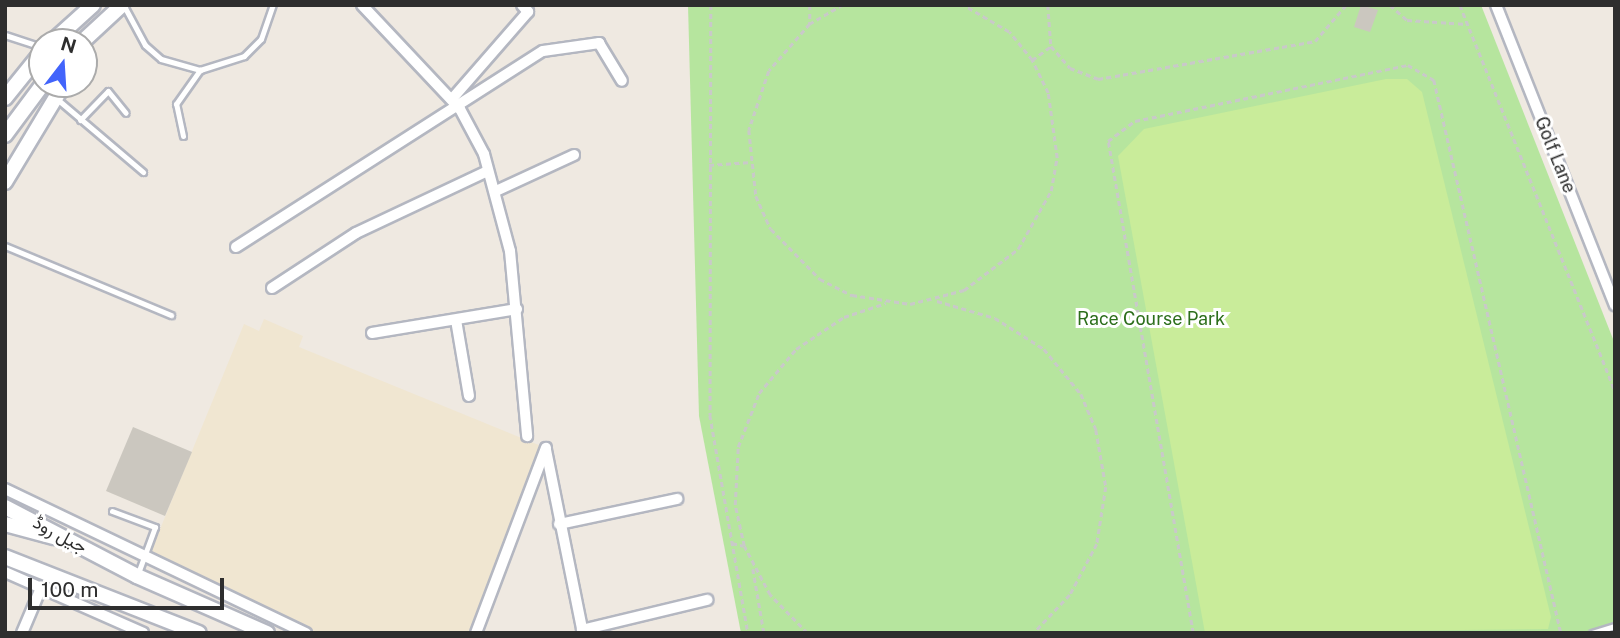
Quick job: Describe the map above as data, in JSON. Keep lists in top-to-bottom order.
{
  "streets": {
    "main road": ["جیل روڈ"],
    "street": ["Golf Lane"]
  },
  "parks": ["Race Course Park"],
  "scale_bar": "100 m",
  "north": "top"
}
